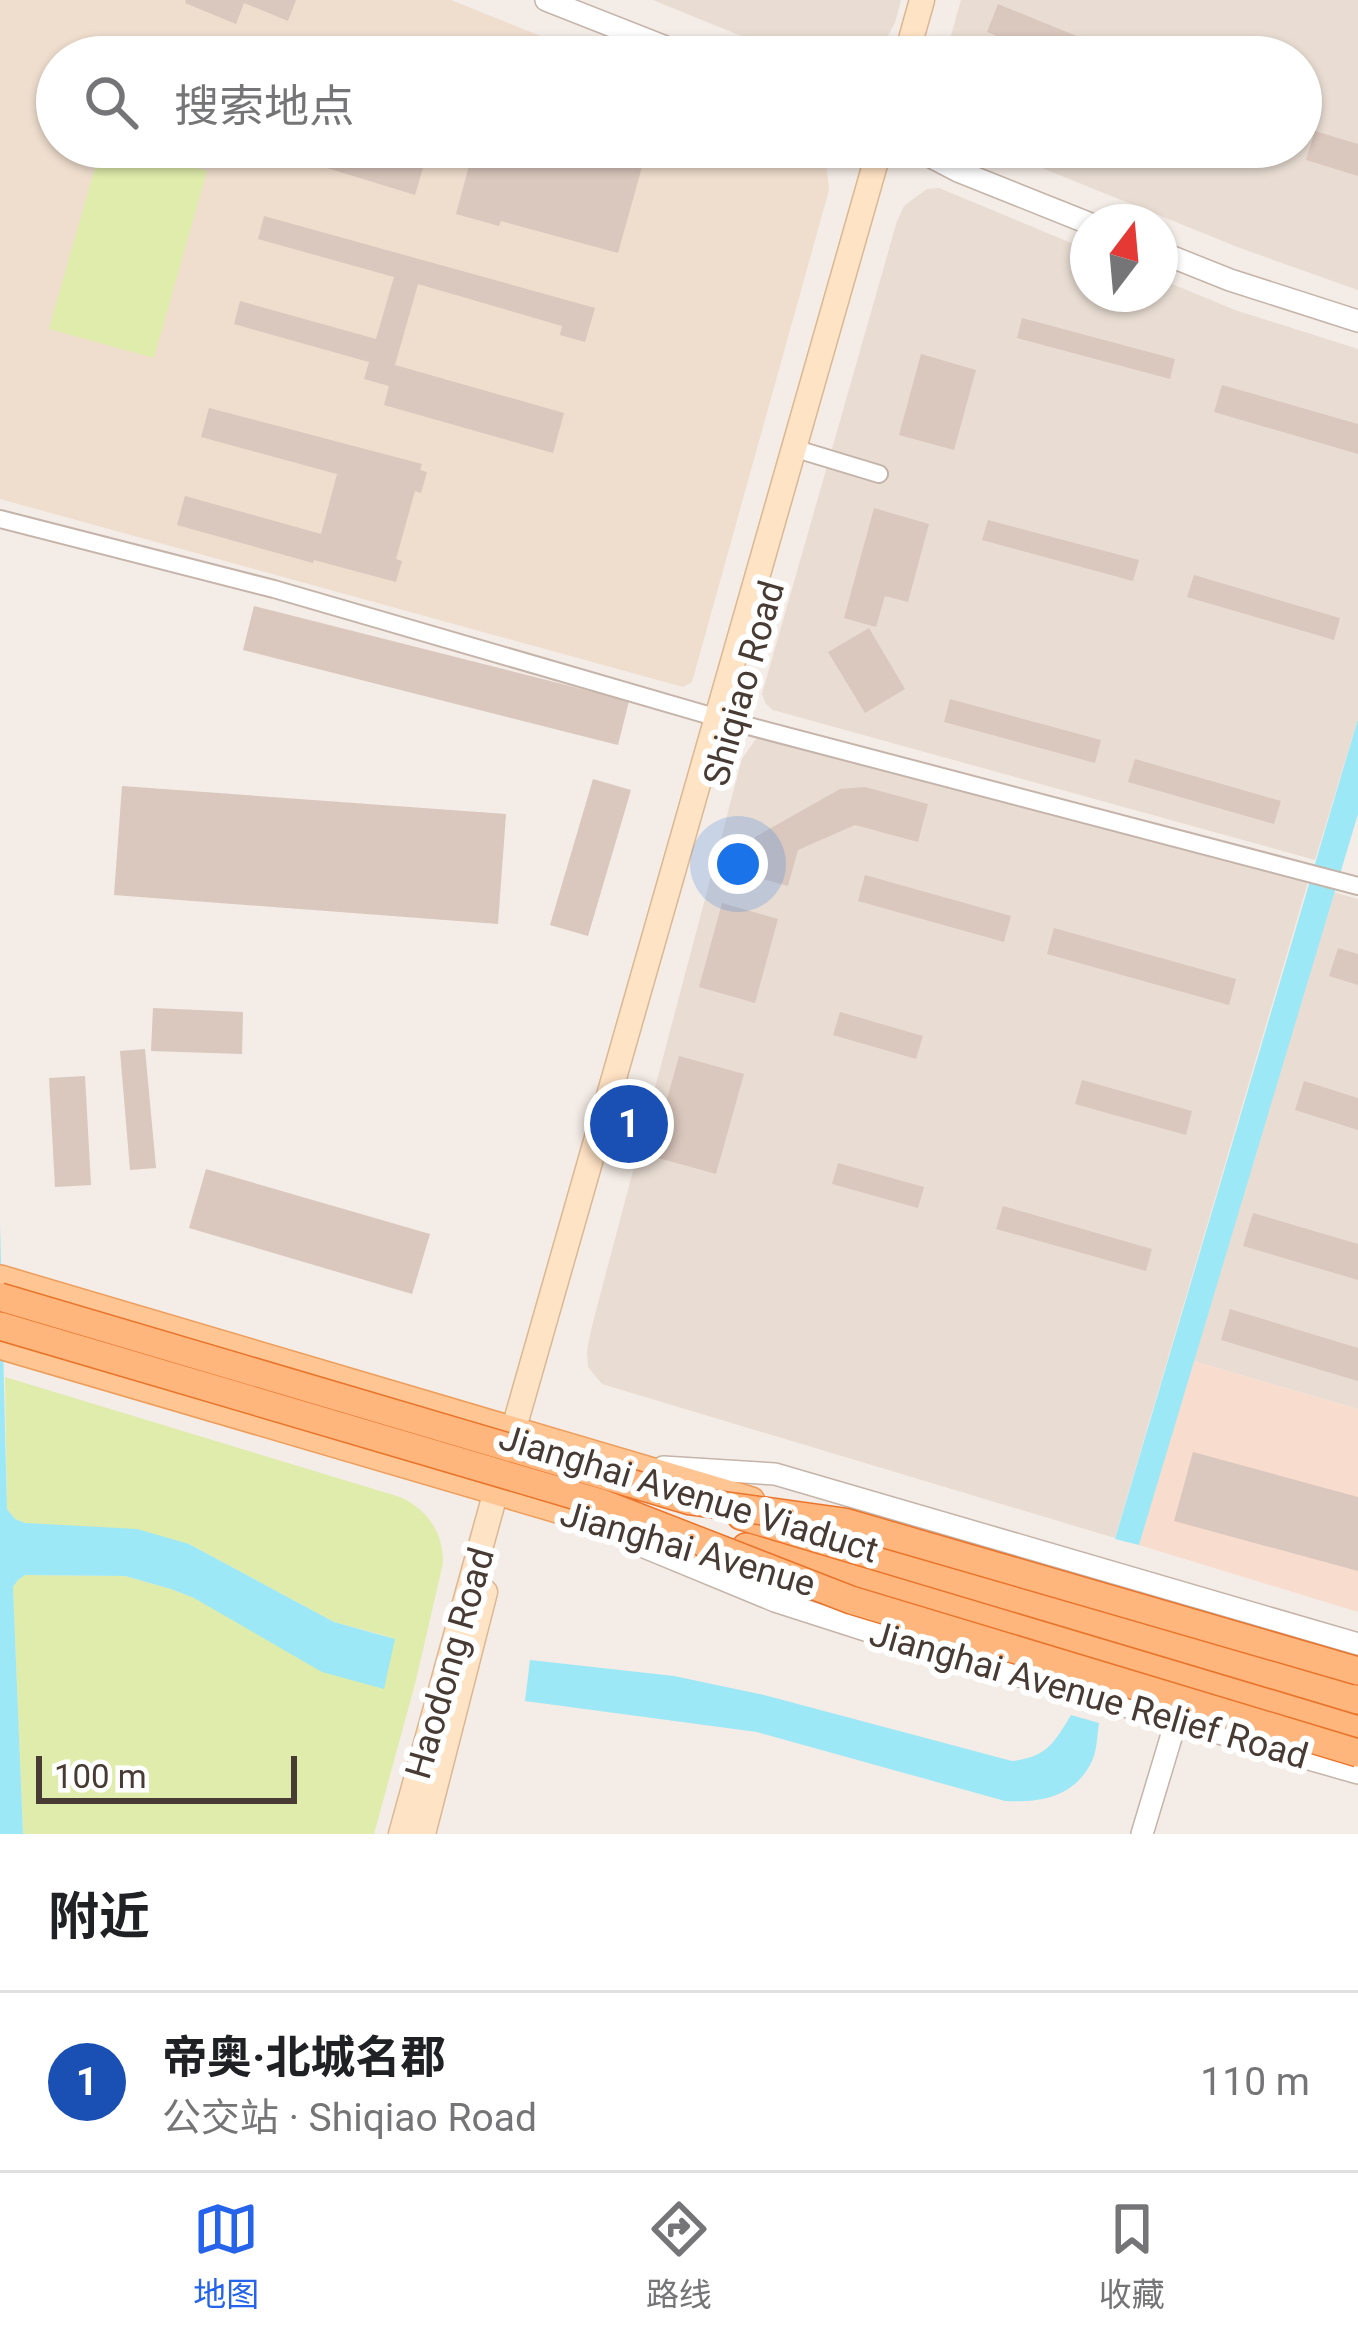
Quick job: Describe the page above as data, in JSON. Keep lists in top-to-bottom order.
{
  "streets": {
    "highway": ["Jianghai Avenue Viaduct"],
    "main road": ["Shiqiao Road", "Jianghai Avenue", "Haodong Road"],
    "street": ["Jianghai Avenue Relief Road"]
  },
  "crossings": [
    ["Shiqiao Road", "Jianghai Avenue"],
    ["Shiqiao Road", "Haodong Road"],
    ["Jianghai Avenue Viaduct", "Jianghai Avenue"],
    ["Jianghai Avenue", "Haodong Road"],
    ["Jianghai Avenue", "Jianghai Avenue Relief Road"]
  ],
  "scale_bar": "100 m",
  "north": "top",
  "page": {
    "search": "搜索地点",
    "pins": "1",
    "scale": "100 m",
    "heading": "附近",
    "list": [
      {
        "mark": "1",
        "name": "帝奥·北城名郡",
        "note": "公交站 · Shiqiao Road",
        "value": "110 m"
      }
    ],
    "nav": ["地图", "路线", "收藏"]
  }
}
